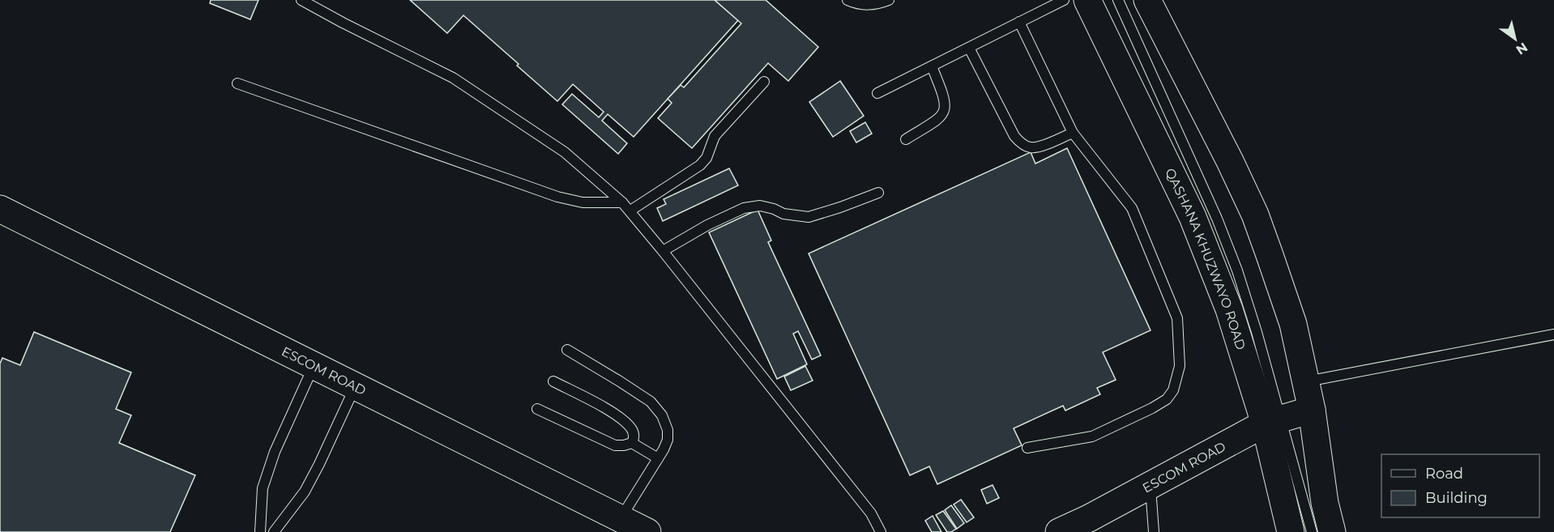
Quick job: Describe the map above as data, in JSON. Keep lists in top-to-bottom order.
{
  "streets": {
    "main road": ["QASHANA KHUZWAYO ROAD", "ESCOM ROAD"]
  },
  "crossings": [
    ["QASHANA KHUZWAYO ROAD", "ESCOM ROAD"]
  ],
  "legend": ["Road", "Building"],
  "north": "bottom right"
}
